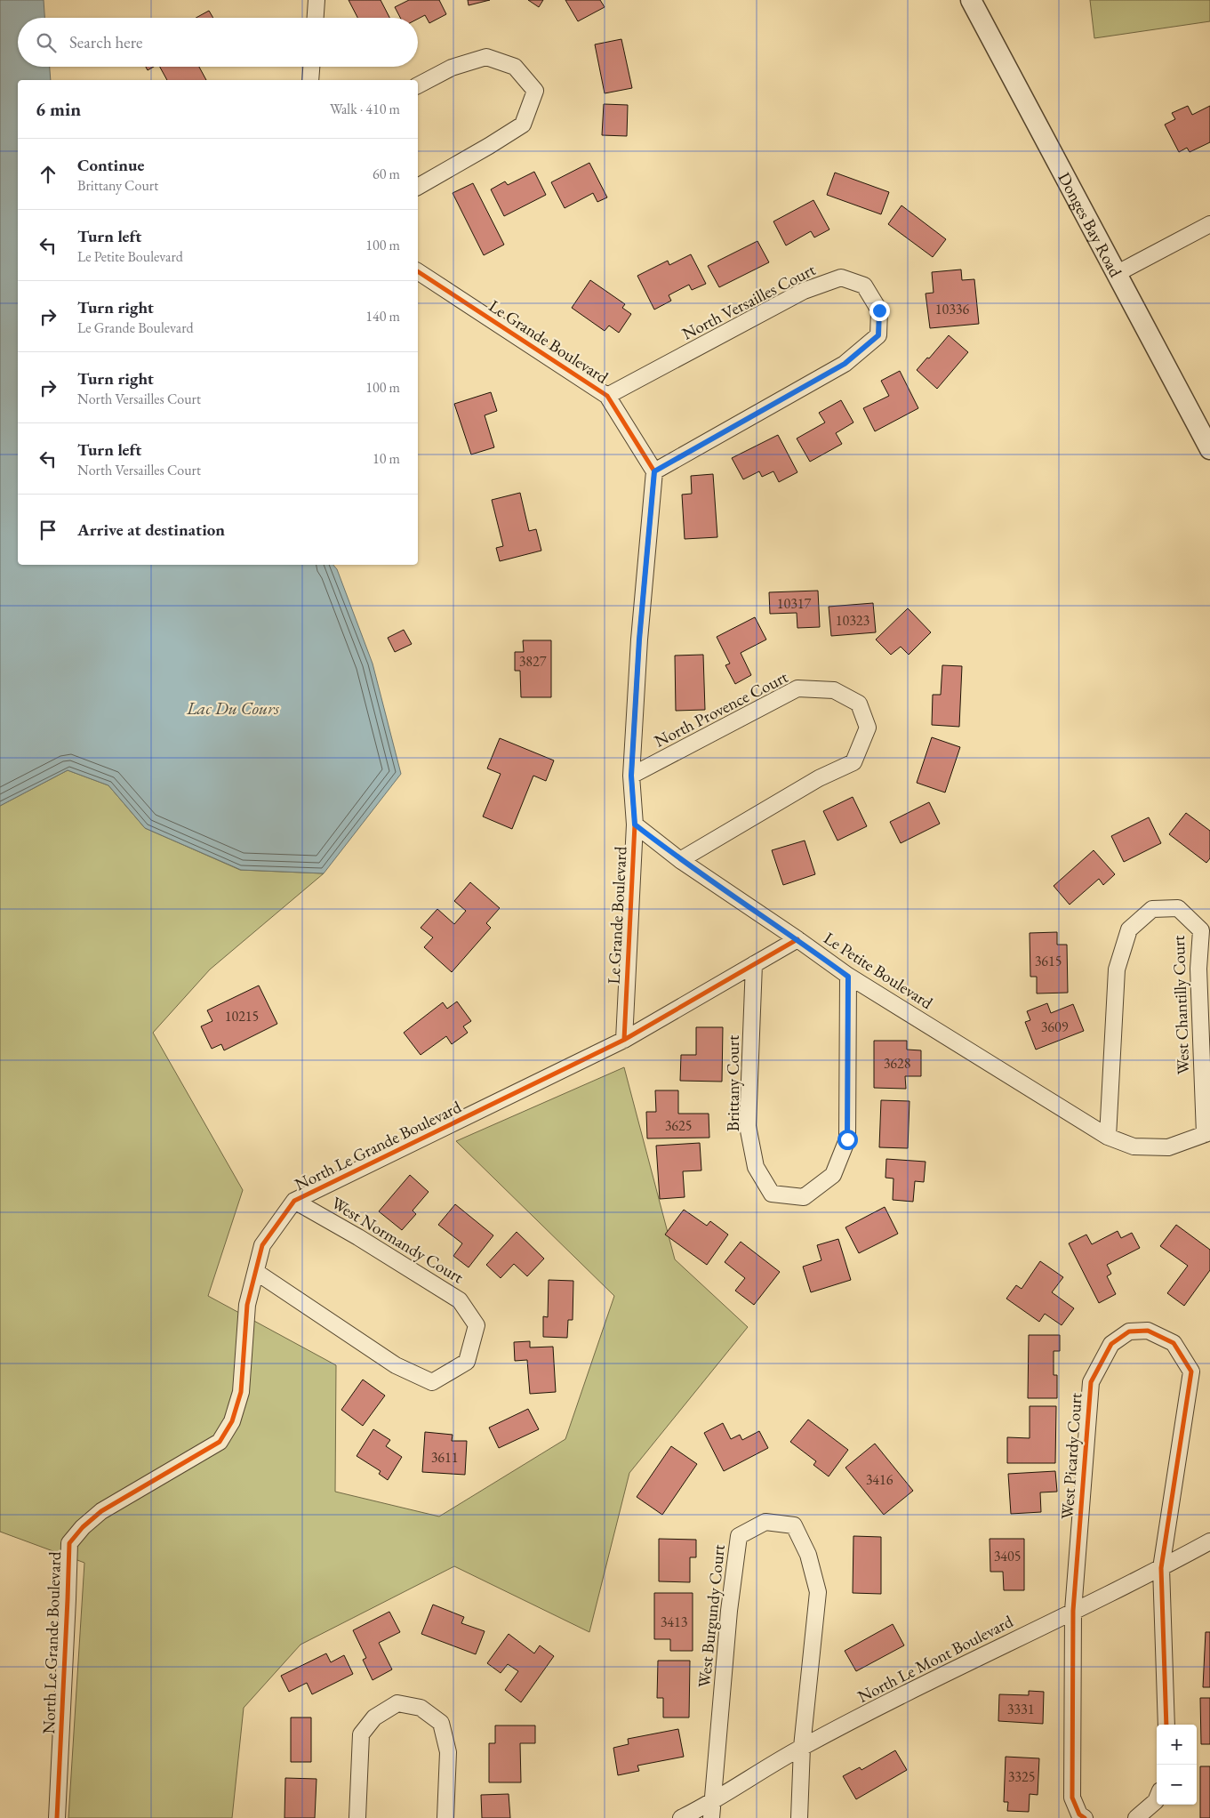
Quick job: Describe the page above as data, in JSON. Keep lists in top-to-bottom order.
{
  "streets": {
    "street": [
      "Donges Bay Road",
      "North Versailles Court",
      "Le Grande Boulevard",
      "North Provence Court",
      "Le Petite Boulevard",
      "West Chantilly Court",
      "Brittany Court",
      "North Le Grande Boulevard",
      "West Normandy Court",
      "West Picardy Court",
      "West Burgundy Court",
      "North Le Mont Boulevard"
    ]
  },
  "crossings": [
    ["North Versailles Court", "Le Grande Boulevard"],
    ["Le Grande Boulevard", "North Provence Court"],
    ["Le Grande Boulevard", "Le Petite Boulevard"],
    ["Le Grande Boulevard", "North Le Grande Boulevard"],
    ["North Provence Court", "Le Petite Boulevard"],
    ["Le Petite Boulevard", "West Chantilly Court"],
    ["Le Petite Boulevard", "Brittany Court"],
    ["Le Petite Boulevard", "North Le Grande Boulevard"],
    ["Brittany Court", "North Le Grande Boulevard"],
    ["North Le Grande Boulevard", "West Normandy Court"],
    ["West Picardy Court", "North Le Mont Boulevard"],
    ["West Burgundy Court", "North Le Mont Boulevard"]
  ],
  "water": ["Lac Du Cours"],
  "house_numbers": [
    "10336",
    "10317",
    "10323",
    "3827",
    "3615",
    "10215",
    "3609",
    "3628",
    "3625",
    "3611",
    "3416",
    "3405",
    "3413",
    "3331",
    "3325"
  ],
  "page": {
    "search": "Search here",
    "heading": ["6 min", "Walk · 410 m"],
    "list": [
      ["Continue", "Brittany Court", "60 m"],
      ["Turn left", "Le Petite Boulevard", "100 m"],
      ["Turn right", "Le Grande Boulevard", "140 m"],
      ["Turn right", "North Versailles Court", "100 m"],
      ["Turn left", "North Versailles Court", "10 m"],
      "Arrive at destination"
    ],
    "map_buttons": ["+", "−"]
  }
}
